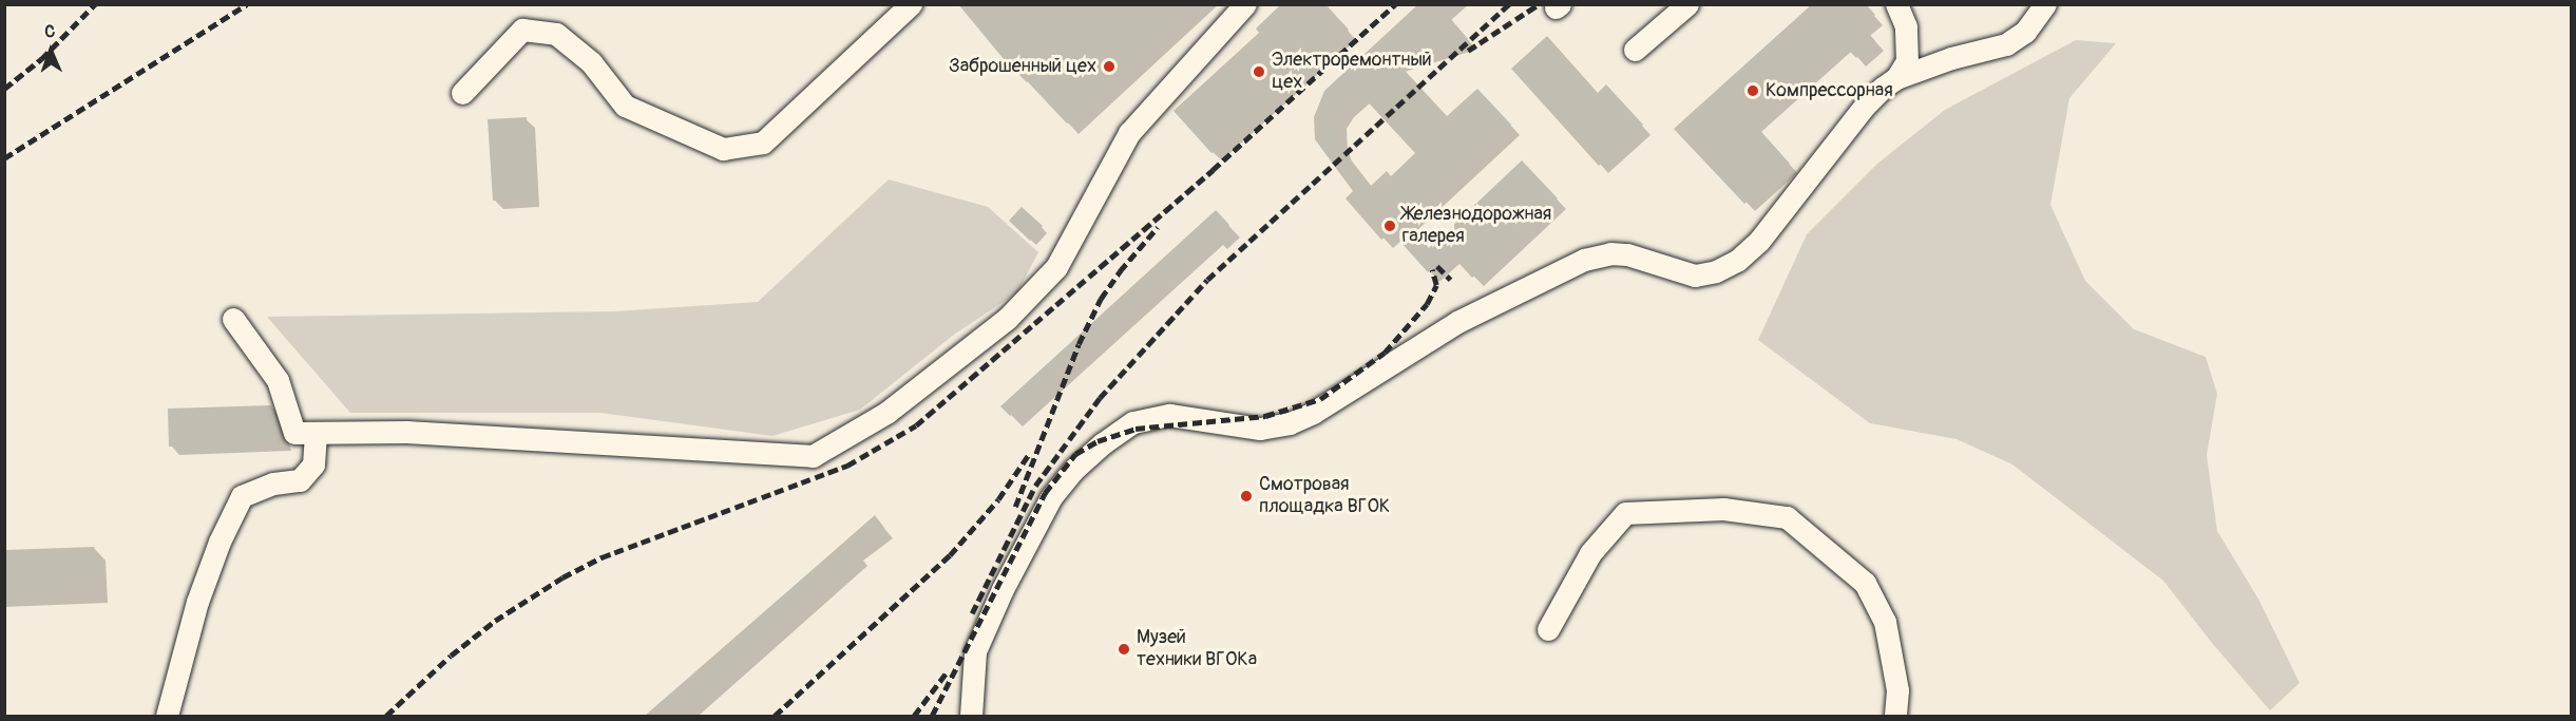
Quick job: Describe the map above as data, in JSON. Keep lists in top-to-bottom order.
{
  "places": [
    "Заброшенный цех",
    "Электроремонтный цех",
    "Компрессорная",
    "Железнодорожная галерея",
    "Смотровая площадка ВГОК",
    "Музей техники ВГОКа"
  ],
  "north": "top"
}
